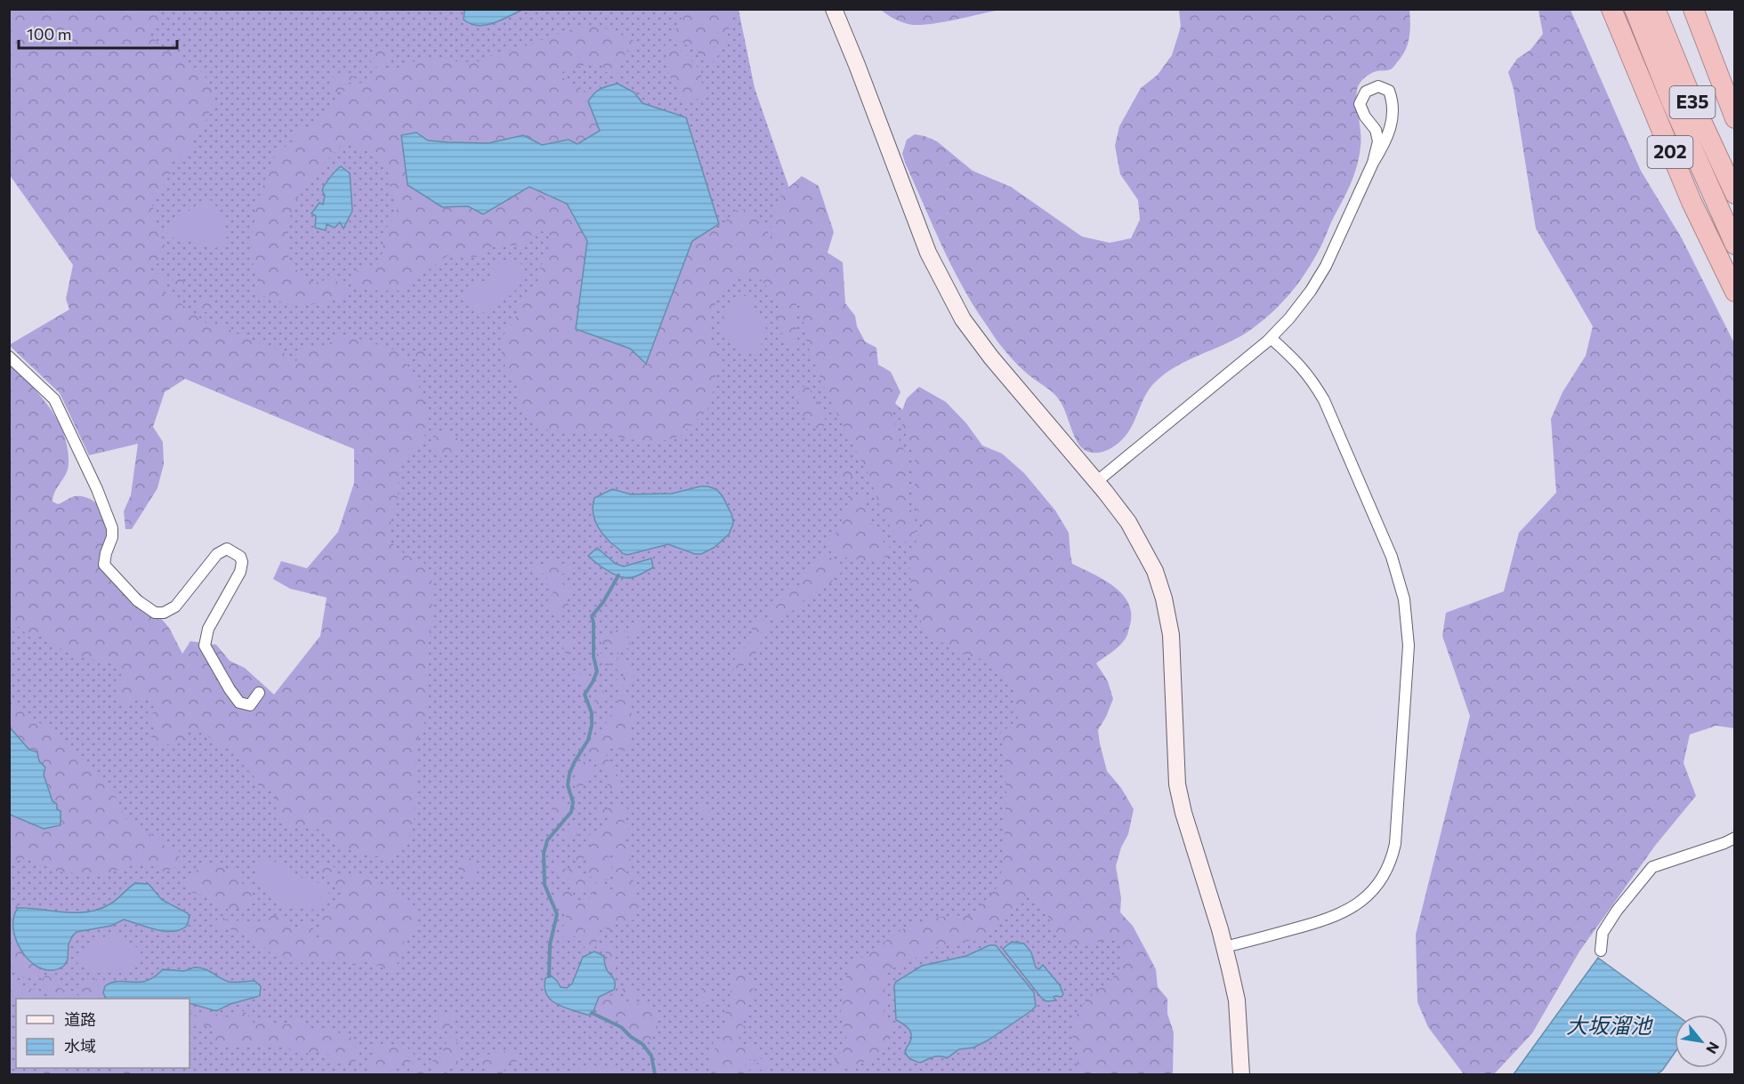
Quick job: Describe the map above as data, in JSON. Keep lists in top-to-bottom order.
{
  "streets": {
    "highway": ["E35", "202"]
  },
  "water": ["大坂溜池"],
  "legend": ["道路", "水域"],
  "scale_bar": "100 m",
  "north": "bottom right"
}
